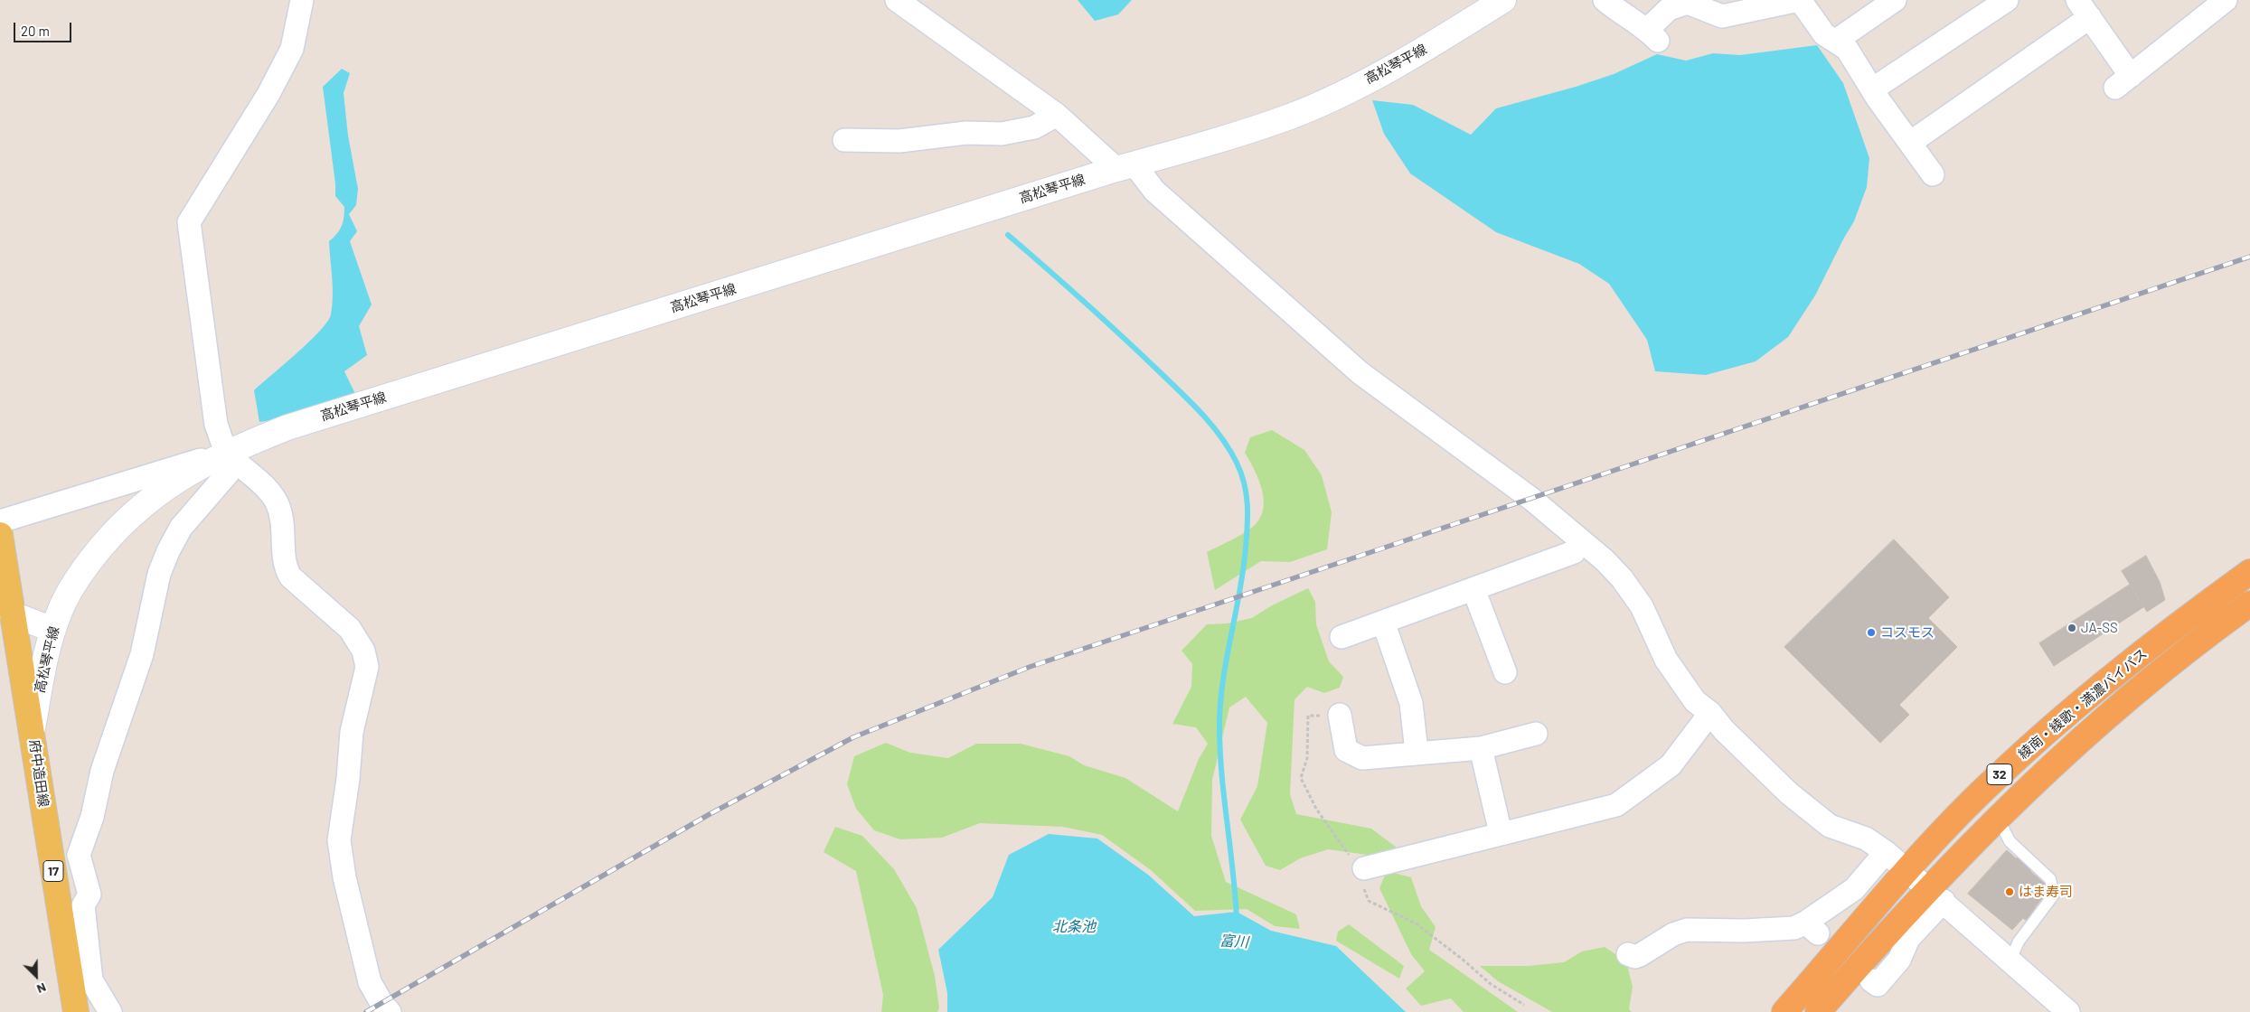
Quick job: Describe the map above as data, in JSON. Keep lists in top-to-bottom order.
{
  "streets": {
    "highway": ["綾南・綾歌・満濃バイパス", "32"],
    "main road": ["高松琴平線", "府中造田線", "17"]
  },
  "crossings": [
    ["高松琴平線", "府中造田線"]
  ],
  "water": ["北条池", "富川"],
  "places": ["JA-SS", "コスモス", "はま寿司"],
  "scale_bar": "20 m",
  "north": "bottom right"
}
